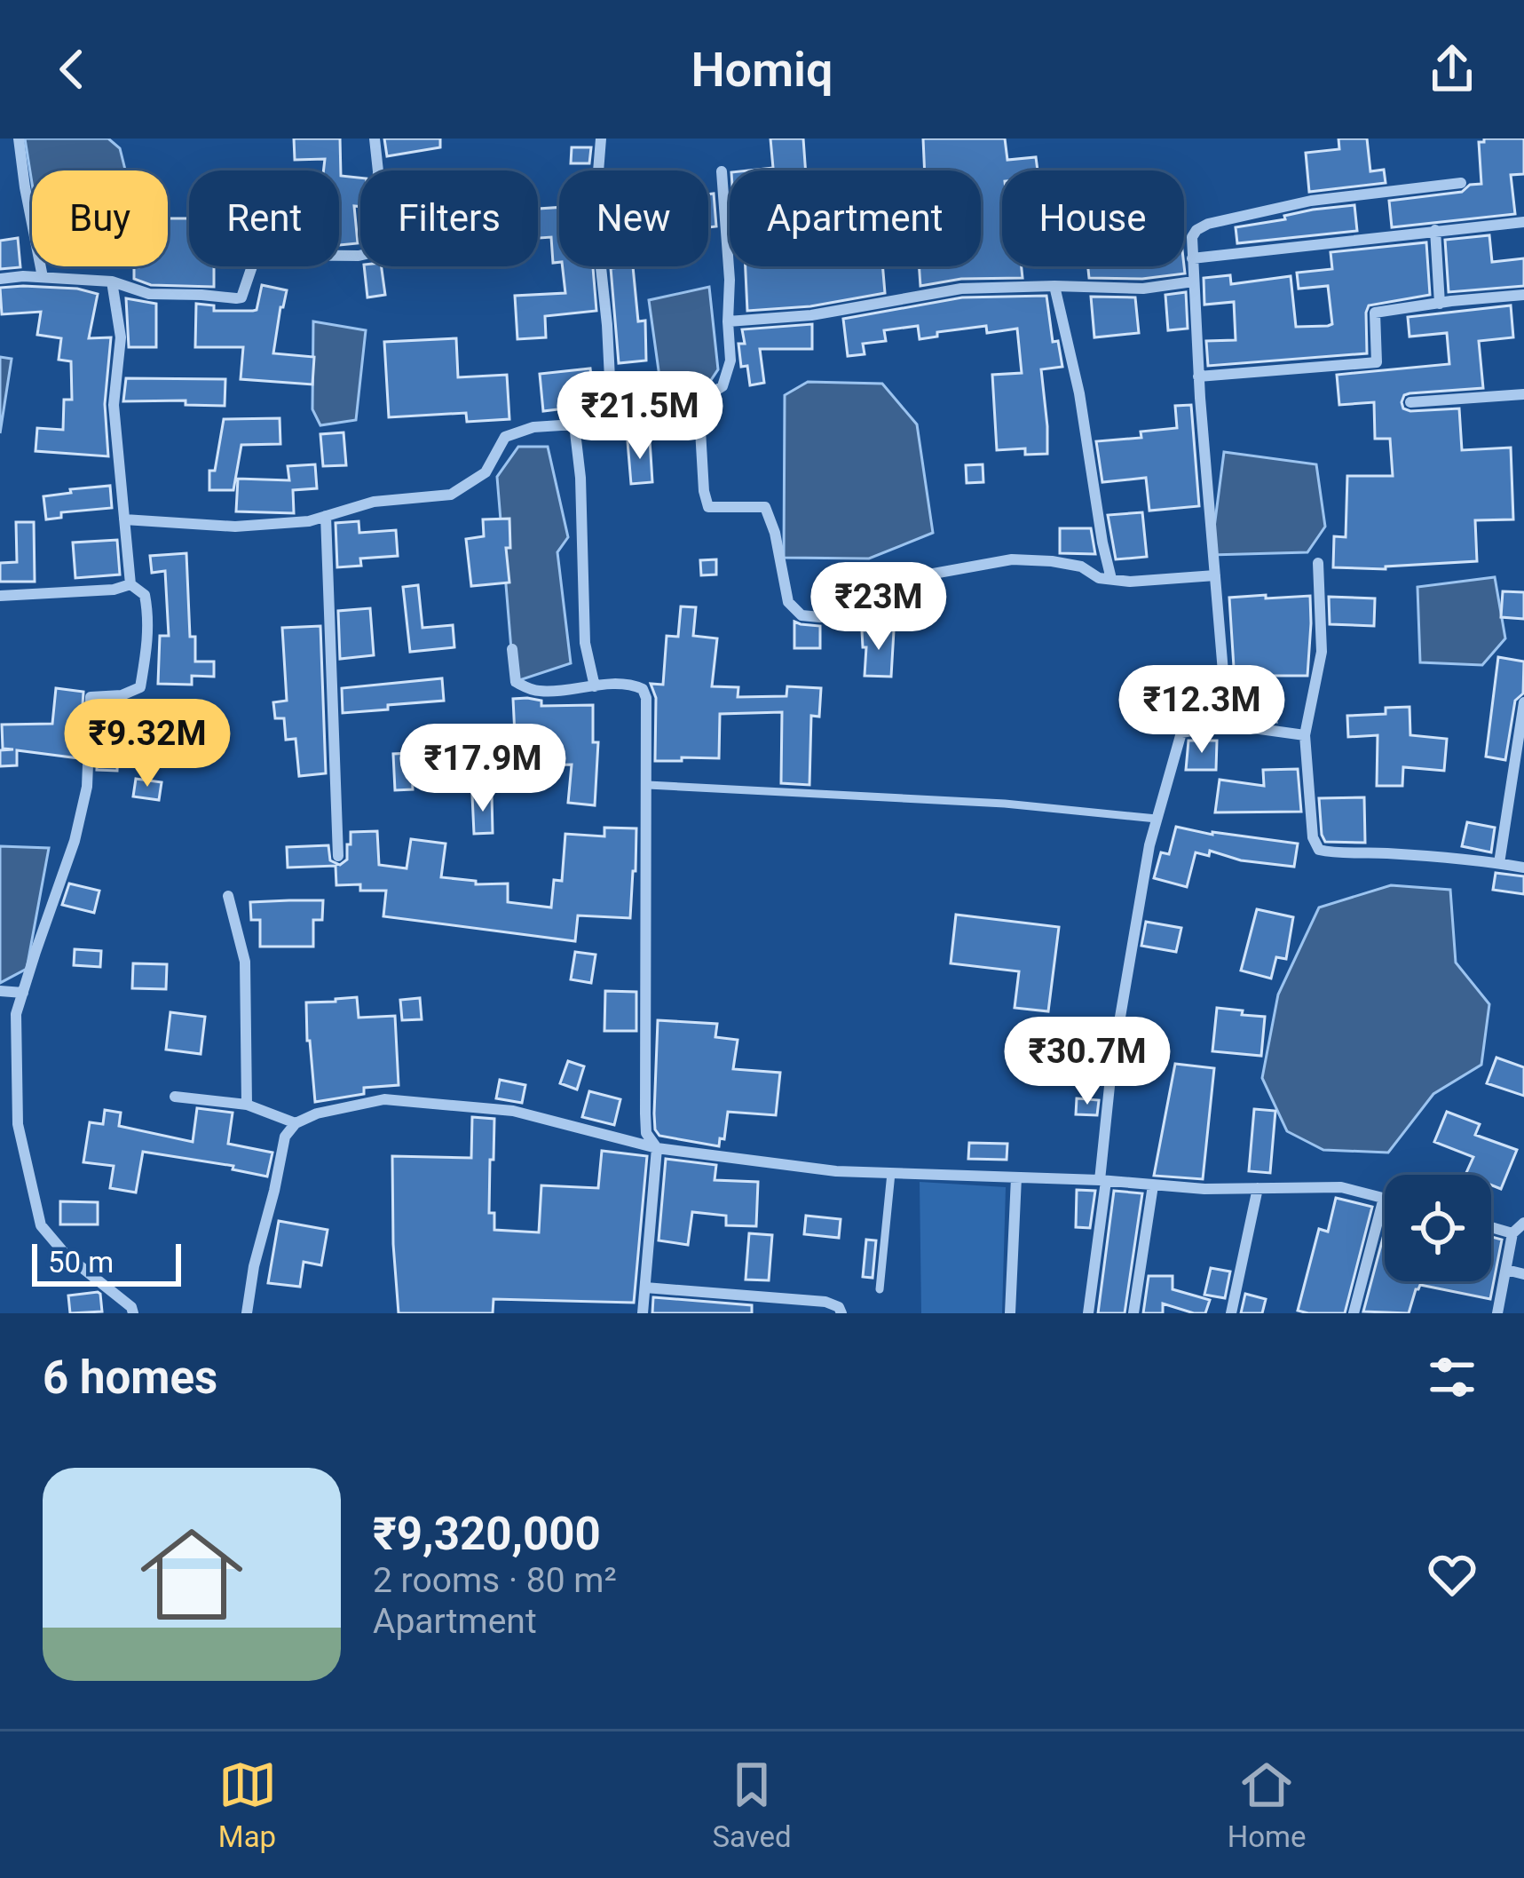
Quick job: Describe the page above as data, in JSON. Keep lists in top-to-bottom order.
{
  "scale_bar": "50 m",
  "page": {
    "header": "Homiq",
    "chip": [
      "Buy",
      "Rent",
      "Filters",
      "New",
      "Apartment",
      "House"
    ],
    "price": [
      "₹21.5M",
      "₹23M",
      "₹12.3M",
      "₹9.32M",
      "₹17.9M",
      "₹30.7M"
    ],
    "scale": "50 m",
    "heading": "6 homes",
    "list": [
      {
        "name": "₹9,320,000",
        "note": "2 rooms · 80 m² · Apartment"
      }
    ],
    "tabs": ["Map", "Saved", "Home"]
  }
}
